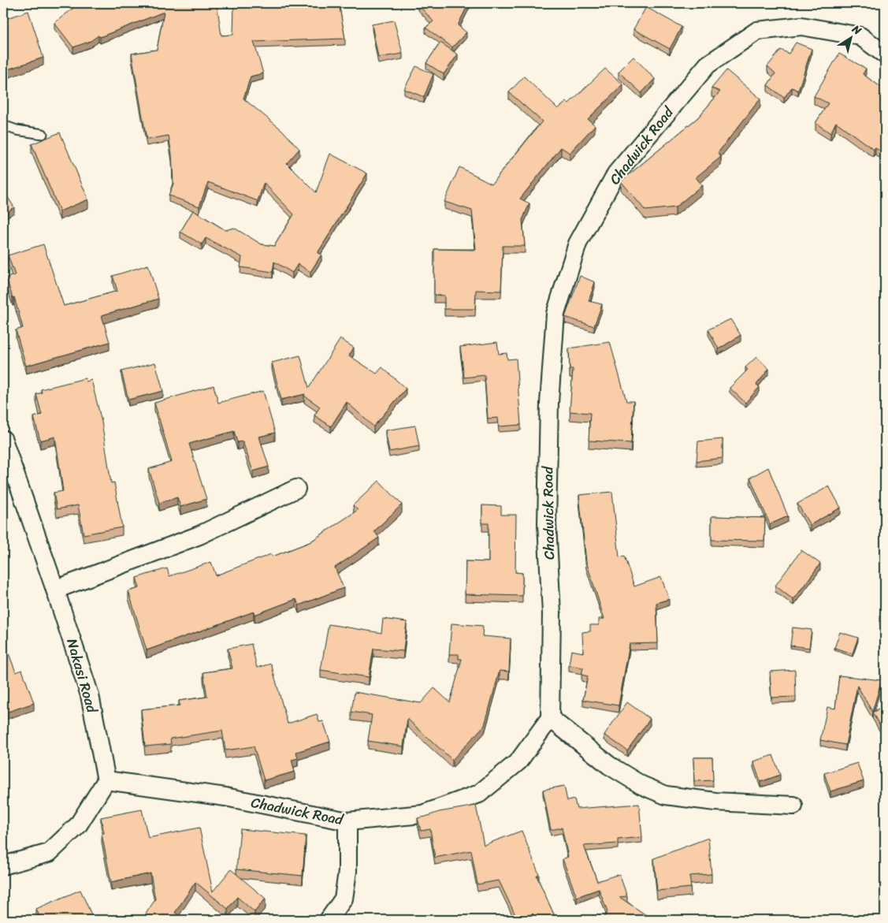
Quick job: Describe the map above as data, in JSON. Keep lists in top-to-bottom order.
{
  "streets": {
    "street": ["Chadwick Road", "Nakasi Road"]
  },
  "crossings": [
    ["Chadwick Road", "Nakasi Road"]
  ],
  "north": "top right"
}
